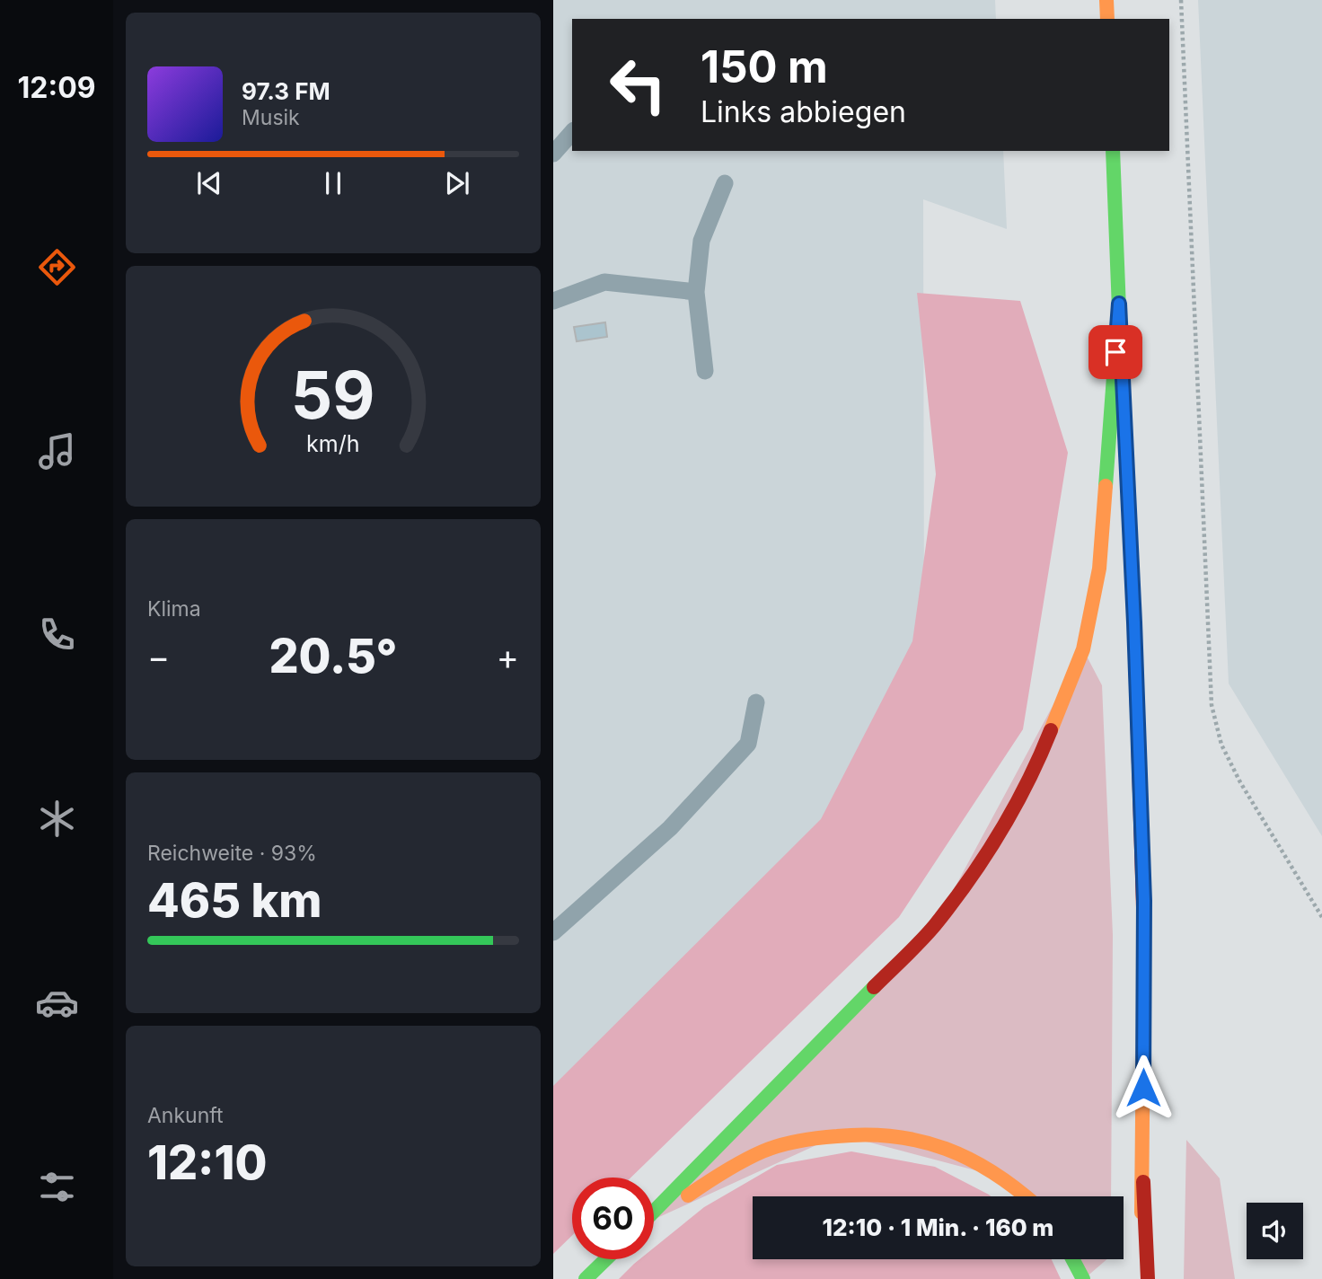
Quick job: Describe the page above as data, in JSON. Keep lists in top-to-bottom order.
{
  "page": {
    "tabs": "12:09",
    "turn": ["150 m", "Links abbiegen"],
    "song": ["97.3 FM", "Musik"],
    "tile": [
      "Klima",
      ["Reichweite · 93%", "465 km"],
      ["Ankunft", "12:10"]
    ],
    "heat": ["−", "20.5°", "+"],
    "limit": "60",
    "trip": "12:10 · 1 Min. · 160 m",
    "gauge": ["59", "km/h"]
  }
}
